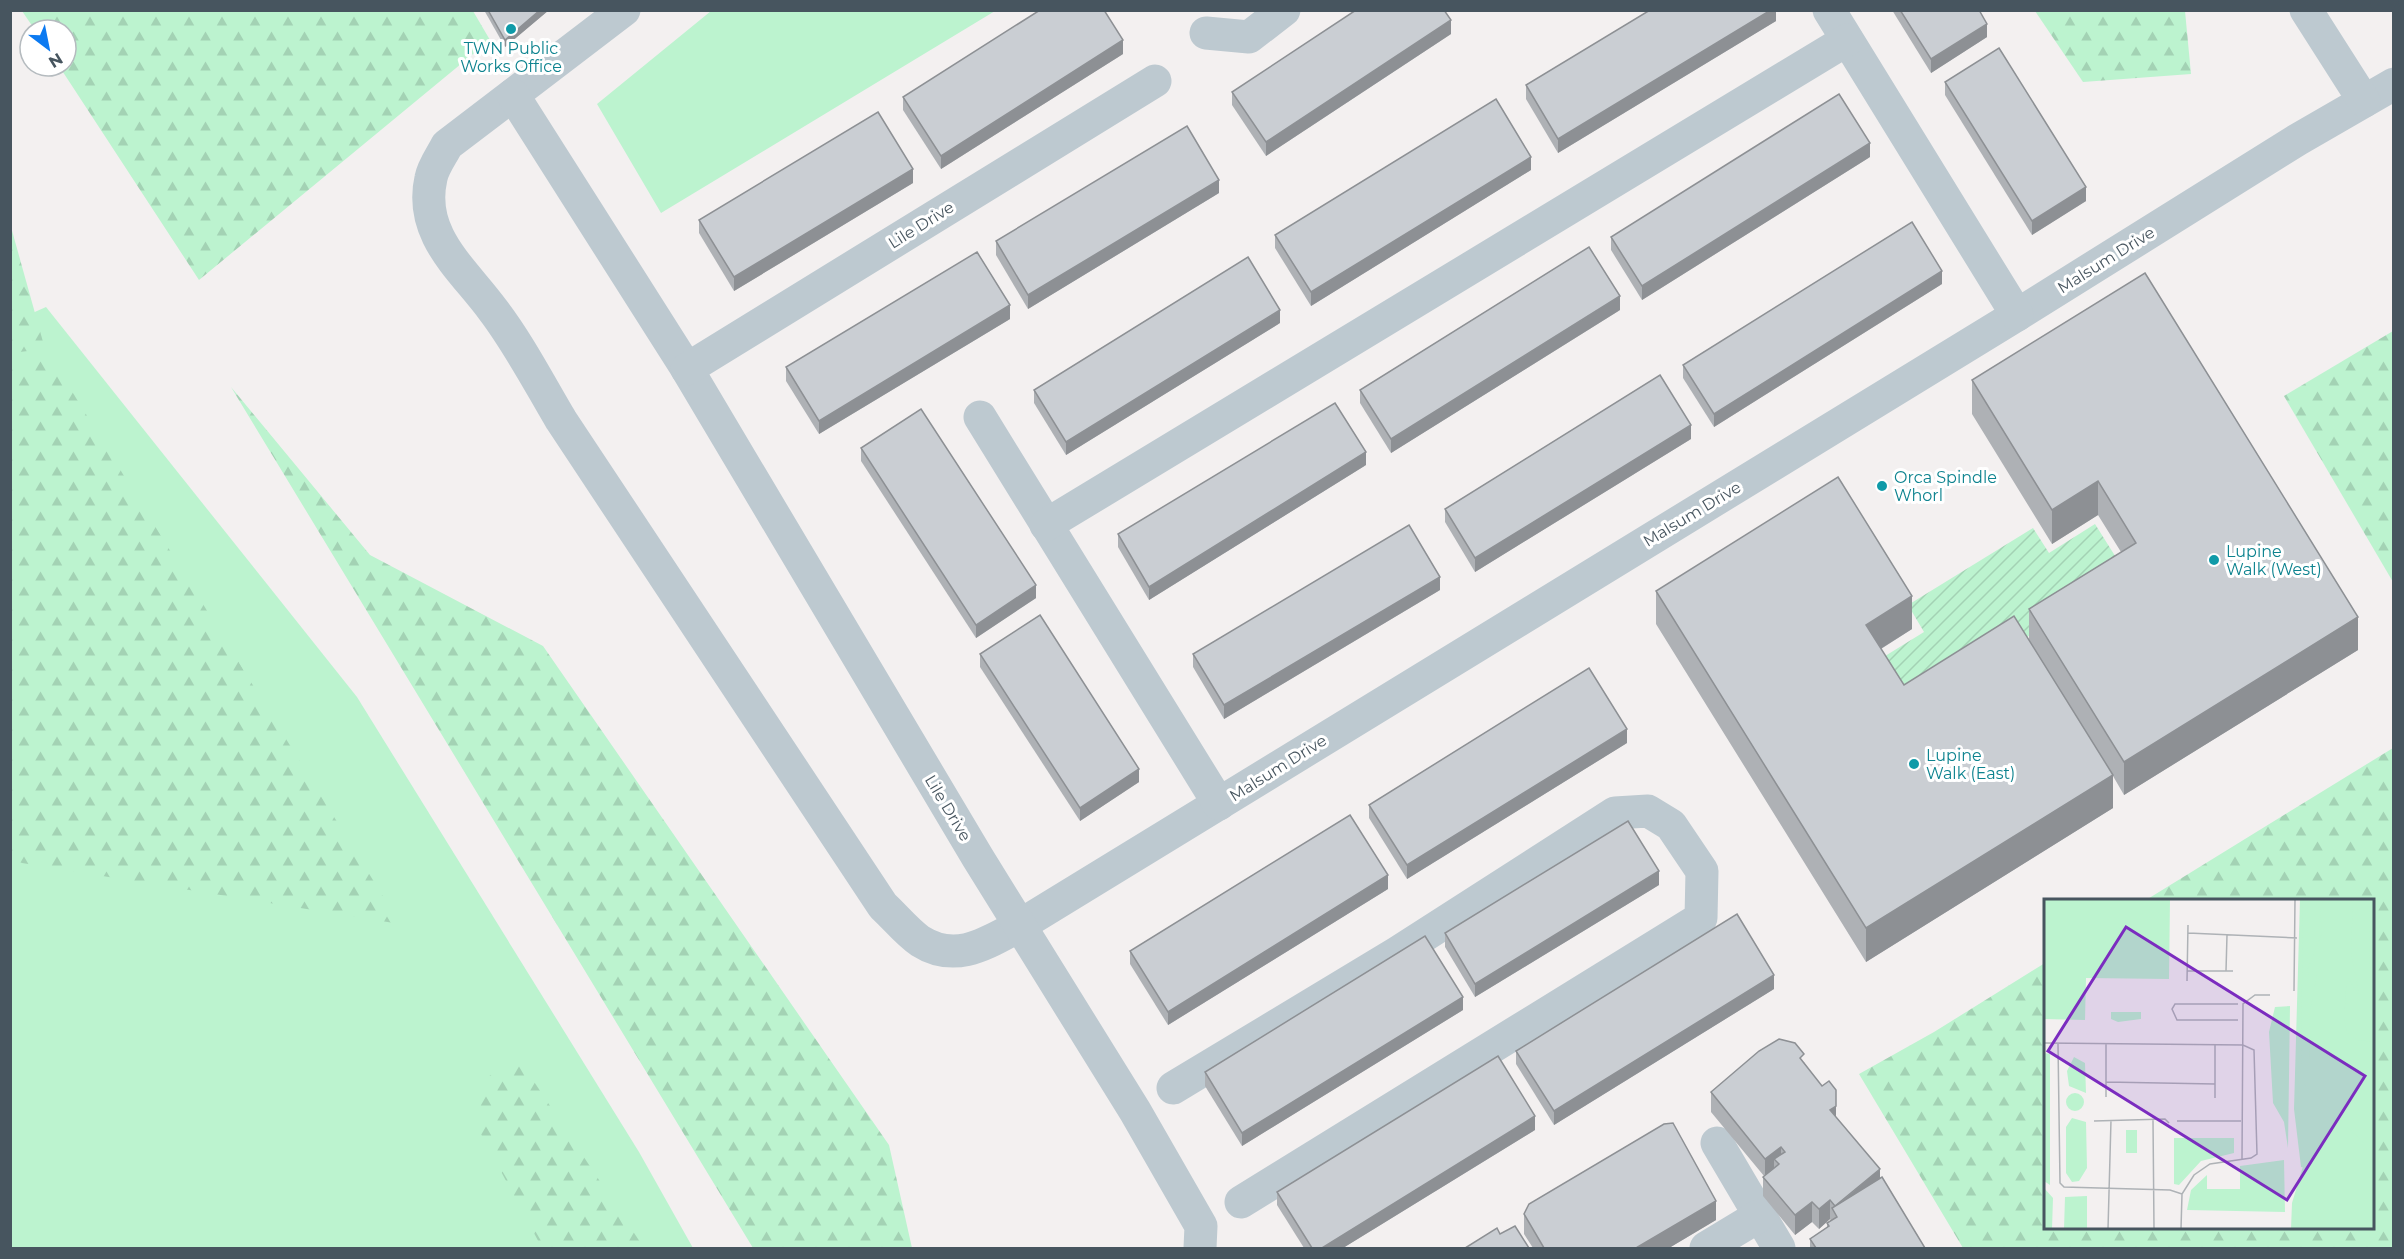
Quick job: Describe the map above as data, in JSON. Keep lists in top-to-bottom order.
{
  "streets": {
    "street": ["Lile Drive", "Malsum Drive"]
  },
  "crossings": [
    ["Lile Drive", "Malsum Drive"]
  ],
  "places": [
    "TWN Public Works Office",
    "Orca Spindle Whorl",
    "Lupine Walk (West)",
    "Lupine Walk (East)"
  ],
  "north": "bottom right"
}
